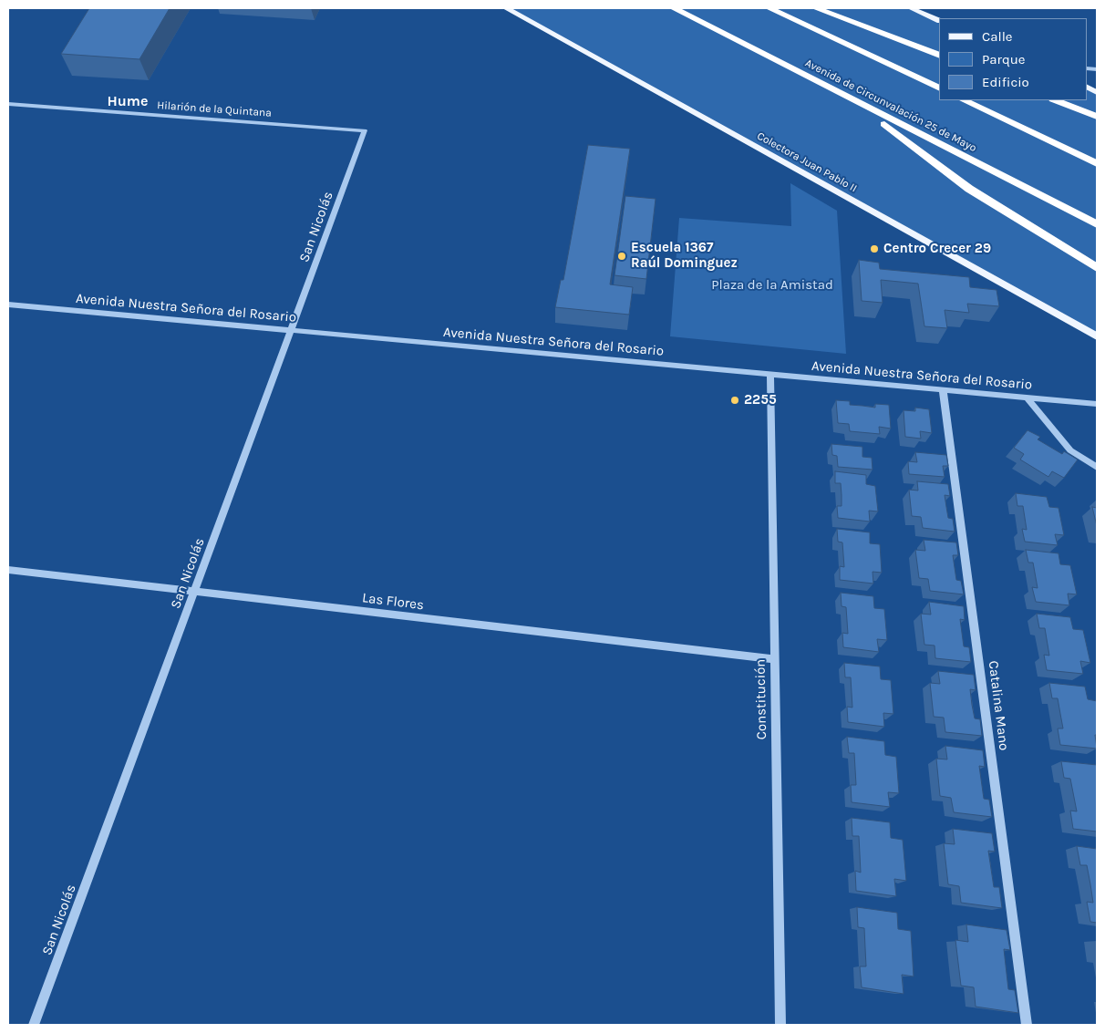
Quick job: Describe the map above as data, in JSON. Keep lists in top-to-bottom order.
{
  "streets": {
    "highway": ["Avenida de Circunvalación 25 de Mayo"],
    "main road": ["Colectora Juan Pablo II"],
    "street": [
      "Hilarión de la Quintana",
      "San Nicolás",
      "Avenida Nuestra Señora del Rosario",
      "Las Flores",
      "Constitución",
      "Catalina Mano"
    ]
  },
  "crossings": [
    ["Hilarión de la Quintana", "San Nicolás"],
    ["San Nicolás", "Avenida Nuestra Señora del Rosario"],
    ["San Nicolás", "Las Flores"],
    ["Avenida Nuestra Señora del Rosario", "Constitución"],
    ["Avenida Nuestra Señora del Rosario", "Catalina Mano"],
    ["Las Flores", "Constitución"]
  ],
  "districts": ["Hume"],
  "parks": ["Plaza de la Amistad"],
  "places": ["Centro Crecer 29", "Escuela 1367 Raúl Dominguez", "2255"],
  "legend": ["Calle", "Parque", "Edificio"]
}
